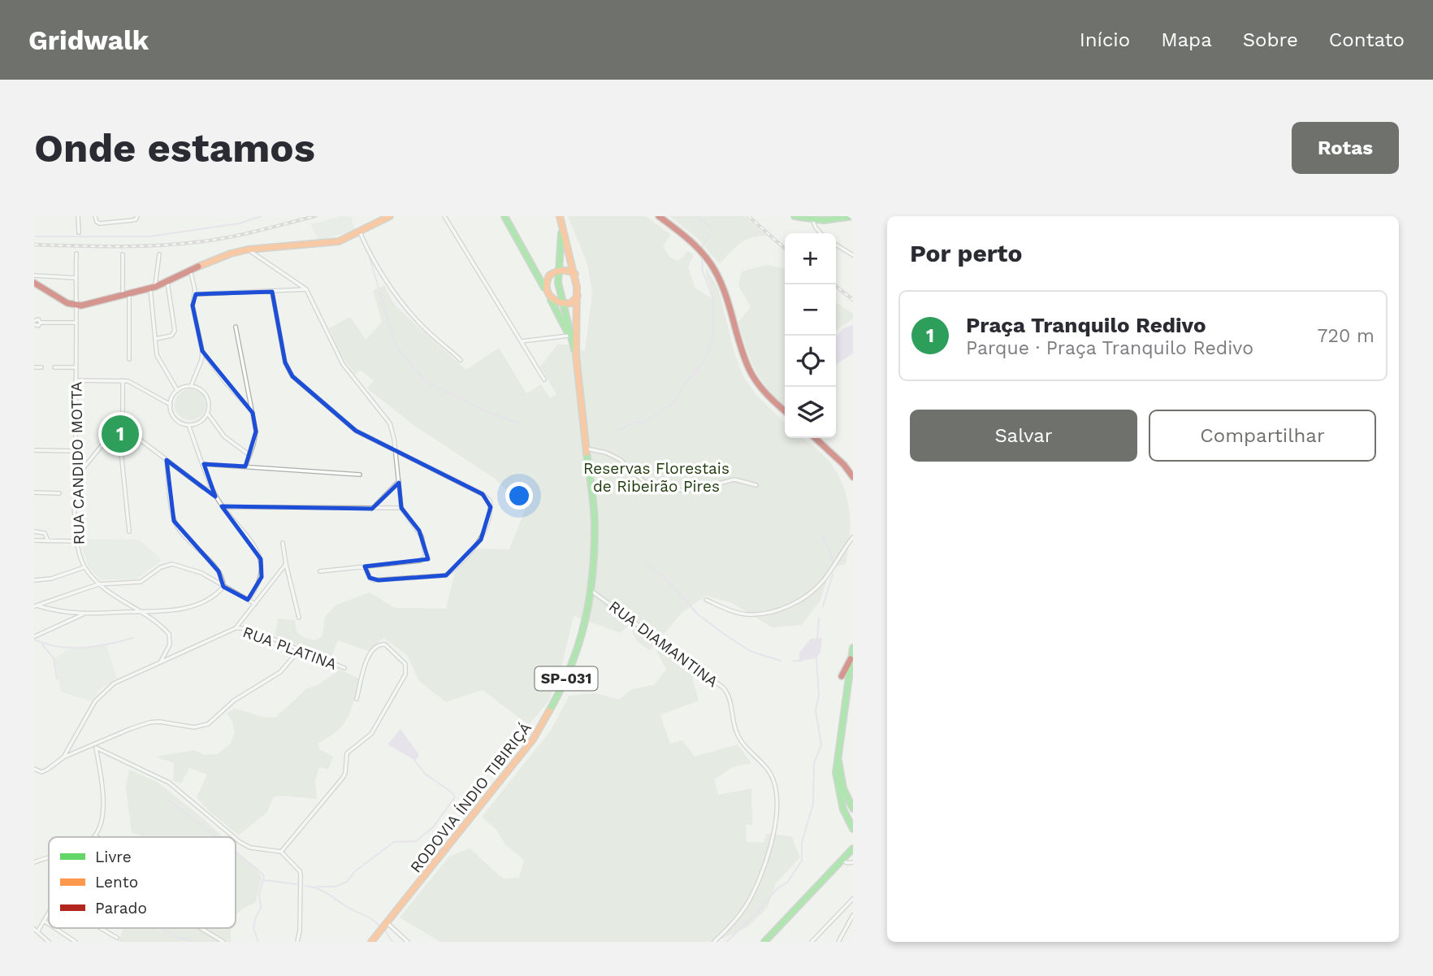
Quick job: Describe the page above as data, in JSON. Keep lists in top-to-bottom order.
{
  "streets": {
    "main road": ["SP-031", "RODOVIA ÍNDIO TIBIRIÇÁ"],
    "street": ["RUA CANDIDO MOTTA", "RUA DIAMANTINA", "RUA PLATINA"]
  },
  "crossings": [
    ["RUA DIAMANTINA", "RODOVIA ÍNDIO TIBIRIÇÁ"]
  ],
  "parks": ["Reservas Florestais de Ribeirão Pires"],
  "legend": ["Livre", "Lento", "Parado"],
  "page": {
    "header": "Gridwalk",
    "nav": [
      "Início",
      "Mapa",
      "Sobre",
      "Contato"
    ],
    "buttons": [
      "Rotas",
      ["Salvar", "Compartilhar"]
    ],
    "title": "Onde estamos",
    "heading": "Por perto",
    "map_buttons": ["+", "−"],
    "list": [
      {
        "mark": "1",
        "name": "Praça Tranquilo Redivo",
        "note": "Parque · Praça Tranquilo Redivo",
        "value": "720 m"
      }
    ],
    "pins": "1"
  }
}
